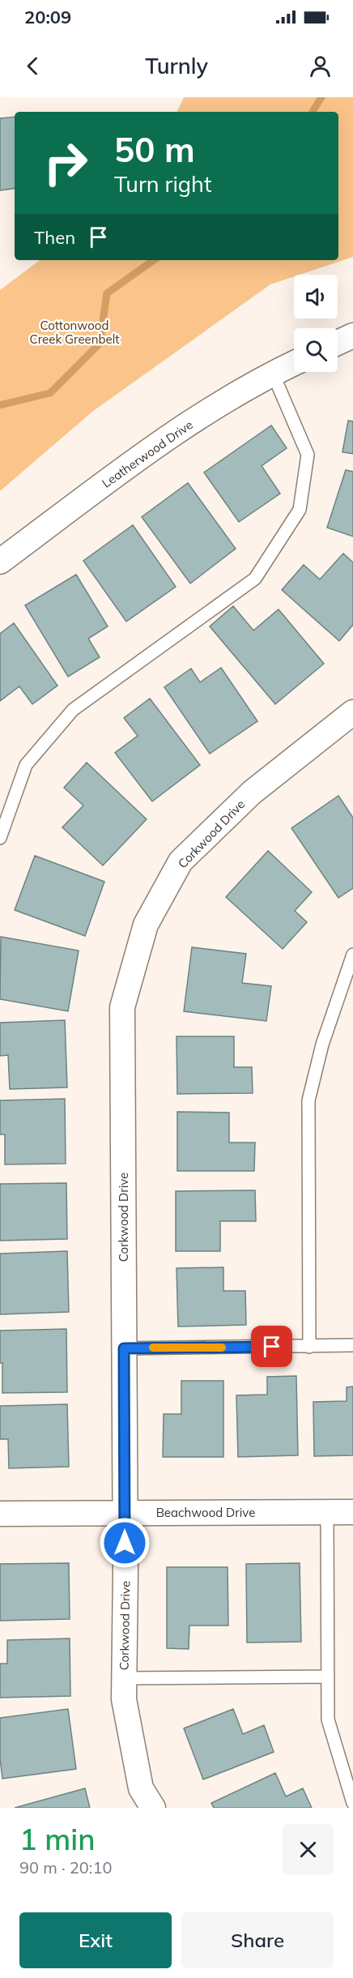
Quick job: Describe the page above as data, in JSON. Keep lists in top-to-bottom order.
{
  "streets": {
    "street": ["Leatherwood Drive", "Corkwood Drive", "Beachwood Drive"]
  },
  "crossings": [
    ["Corkwood Drive", "Beachwood Drive"]
  ],
  "parks": ["Cottonwood Creek Greenbelt"],
  "page": {
    "status": "20:09",
    "header": "Turnly",
    "turn": ["50 m", "Turn right"],
    "then": "Then",
    "heading": ["1 min", "90 m · 20:10"],
    "buttons": ["Exit", "Share"]
  }
}
